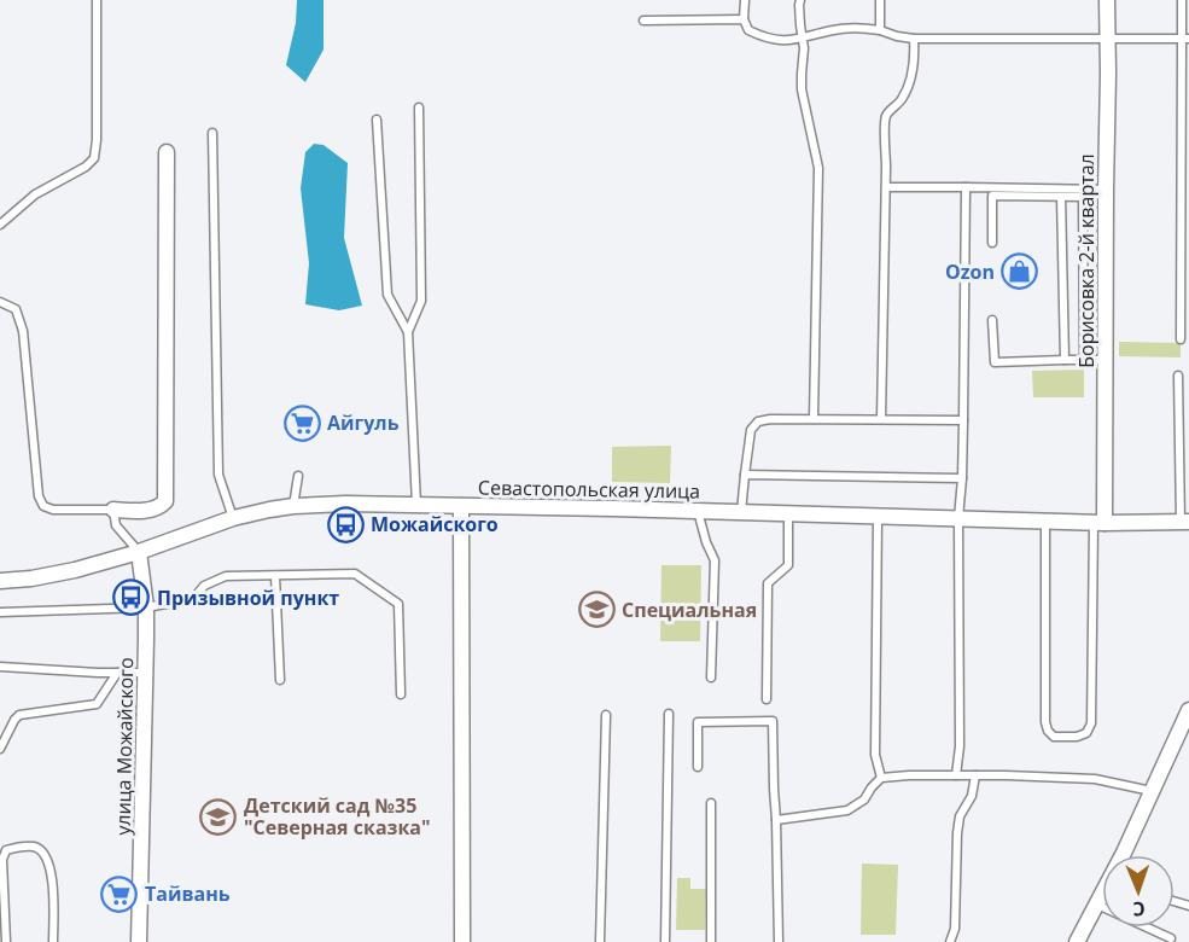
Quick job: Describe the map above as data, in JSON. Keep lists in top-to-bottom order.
{
  "streets": {
    "street": ["Борисовка 2-й квартал", "Севастопольская улица", "улица Можайского"]
  },
  "crossings": [
    ["Борисовка 2-й квартал", "Севастопольская улица"],
    ["Севастопольская улица", "улица Можайского"]
  ],
  "places": {
    "shop": ["Ozon"],
    "supermarket": ["Айгуль", "Тайвань"],
    "bus stop": ["Можайского", "Призывной пункт"],
    "school or university": ["Специальная", "Детский сад №35 \"Северная сказка\""]
  },
  "north": "bottom"
}
